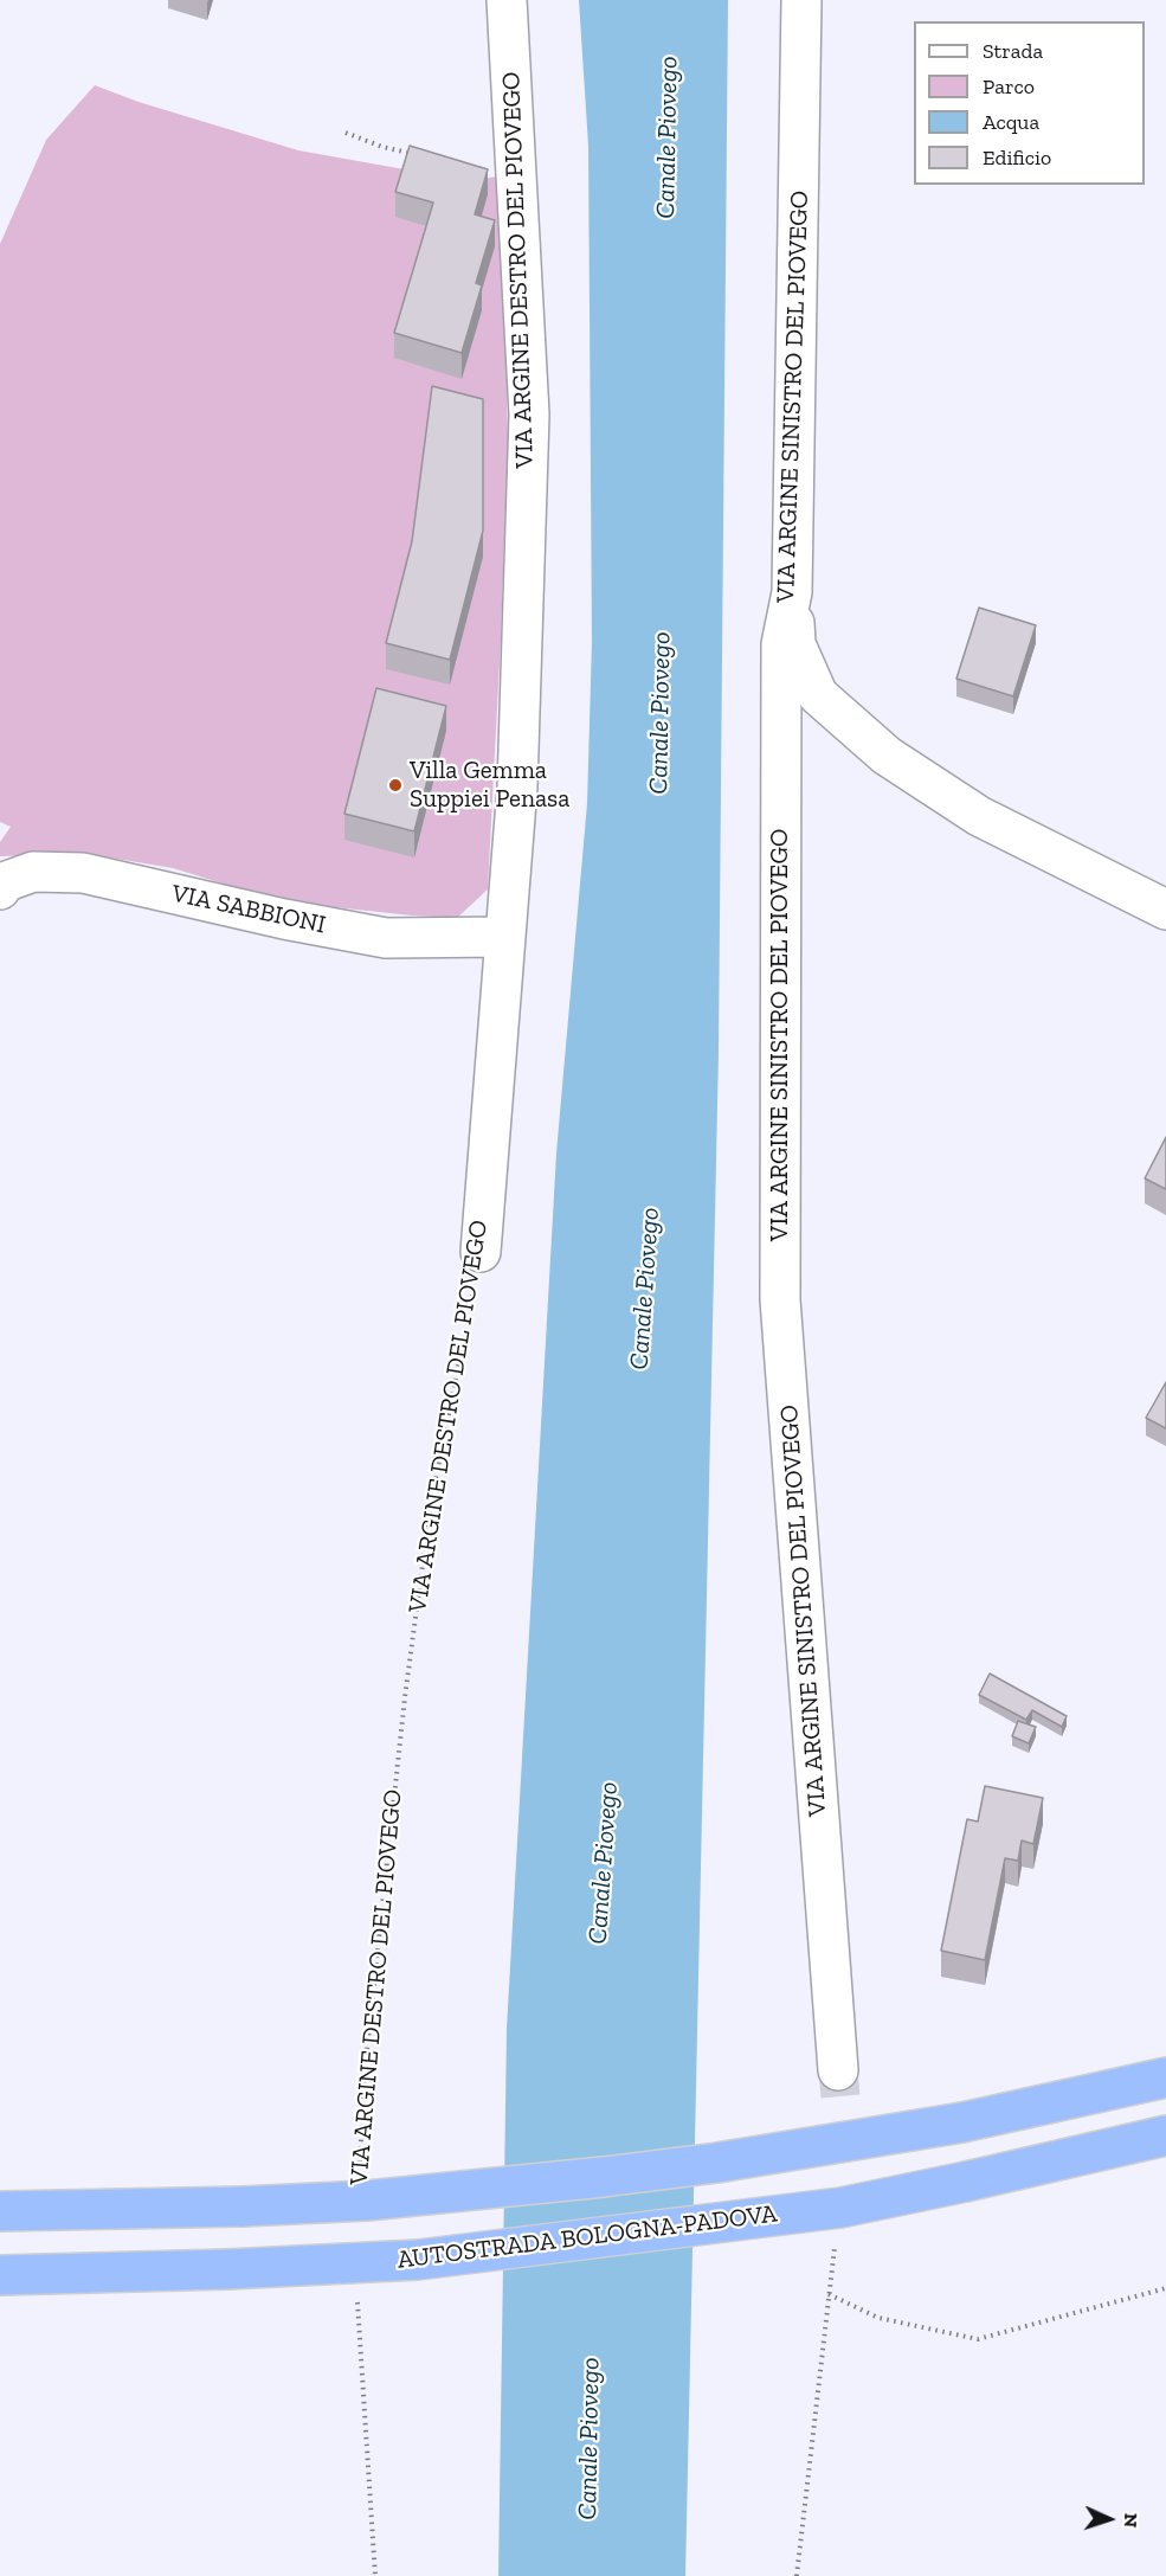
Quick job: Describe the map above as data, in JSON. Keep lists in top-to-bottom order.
{
  "streets": {
    "highway": ["AUTOSTRADA BOLOGNA-PADOVA"],
    "street": ["VIA ARGINE DESTRO DEL PIOVEGO", "VIA ARGINE SINISTRO DEL PIOVEGO", "VIA SABBIONI"]
  },
  "crossings": [
    ["VIA ARGINE DESTRO DEL PIOVEGO", "VIA SABBIONI"]
  ],
  "water": ["Canale Piovego"],
  "places": ["Villa Gemma Suppiei Penasa"],
  "legend": [
    "Strada",
    "Parco",
    "Acqua",
    "Edificio"
  ],
  "north": "right"
}
